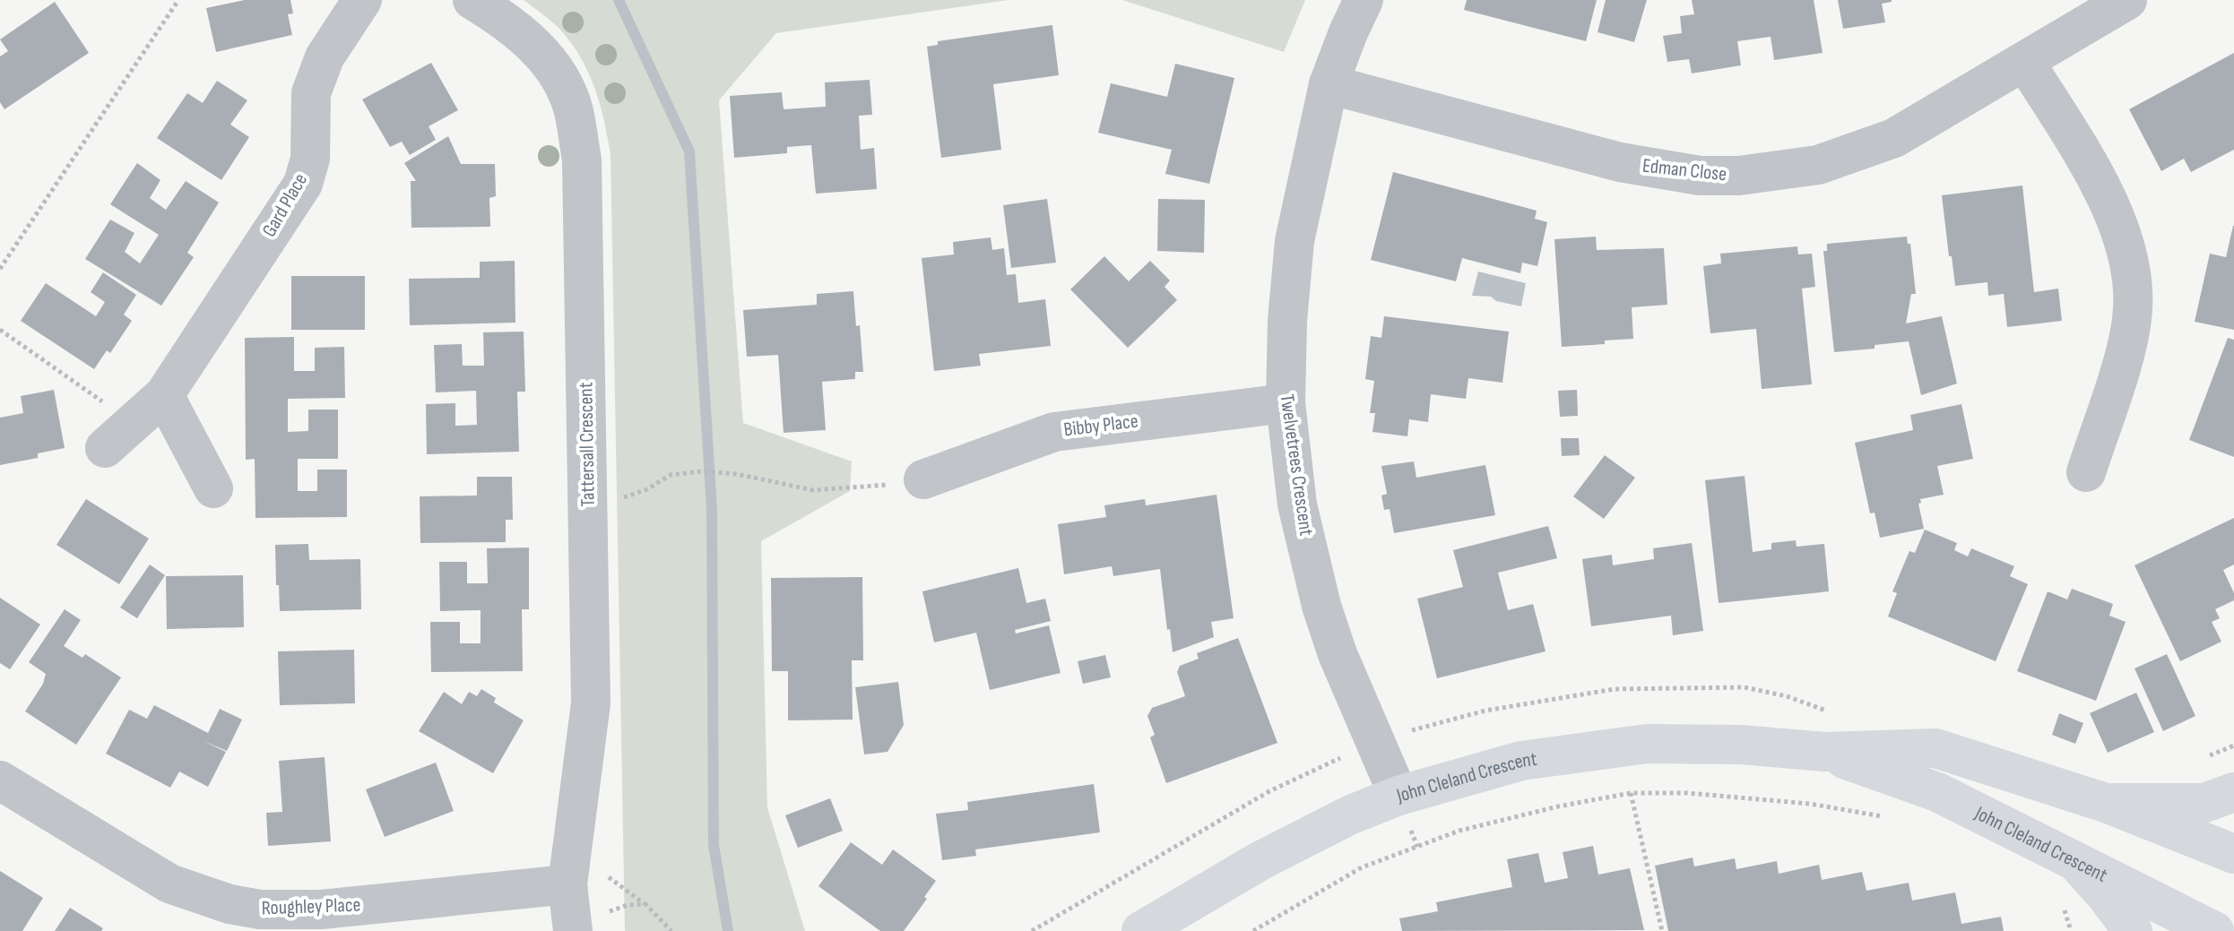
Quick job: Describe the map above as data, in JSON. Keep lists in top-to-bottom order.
{
  "streets": {
    "street": [
      "Edman Close",
      "Gard Place",
      "Bibby Place",
      "Tattersall Crescent",
      "Twelvetrees Crescent",
      "John Cleland Crescent",
      "Roughley Place"
    ]
  },
  "crossings": [
    ["Edman Close", "Twelvetrees Crescent"],
    ["Bibby Place", "Twelvetrees Crescent"],
    ["Tattersall Crescent", "Roughley Place"],
    ["Twelvetrees Crescent", "John Cleland Crescent"]
  ]
}
